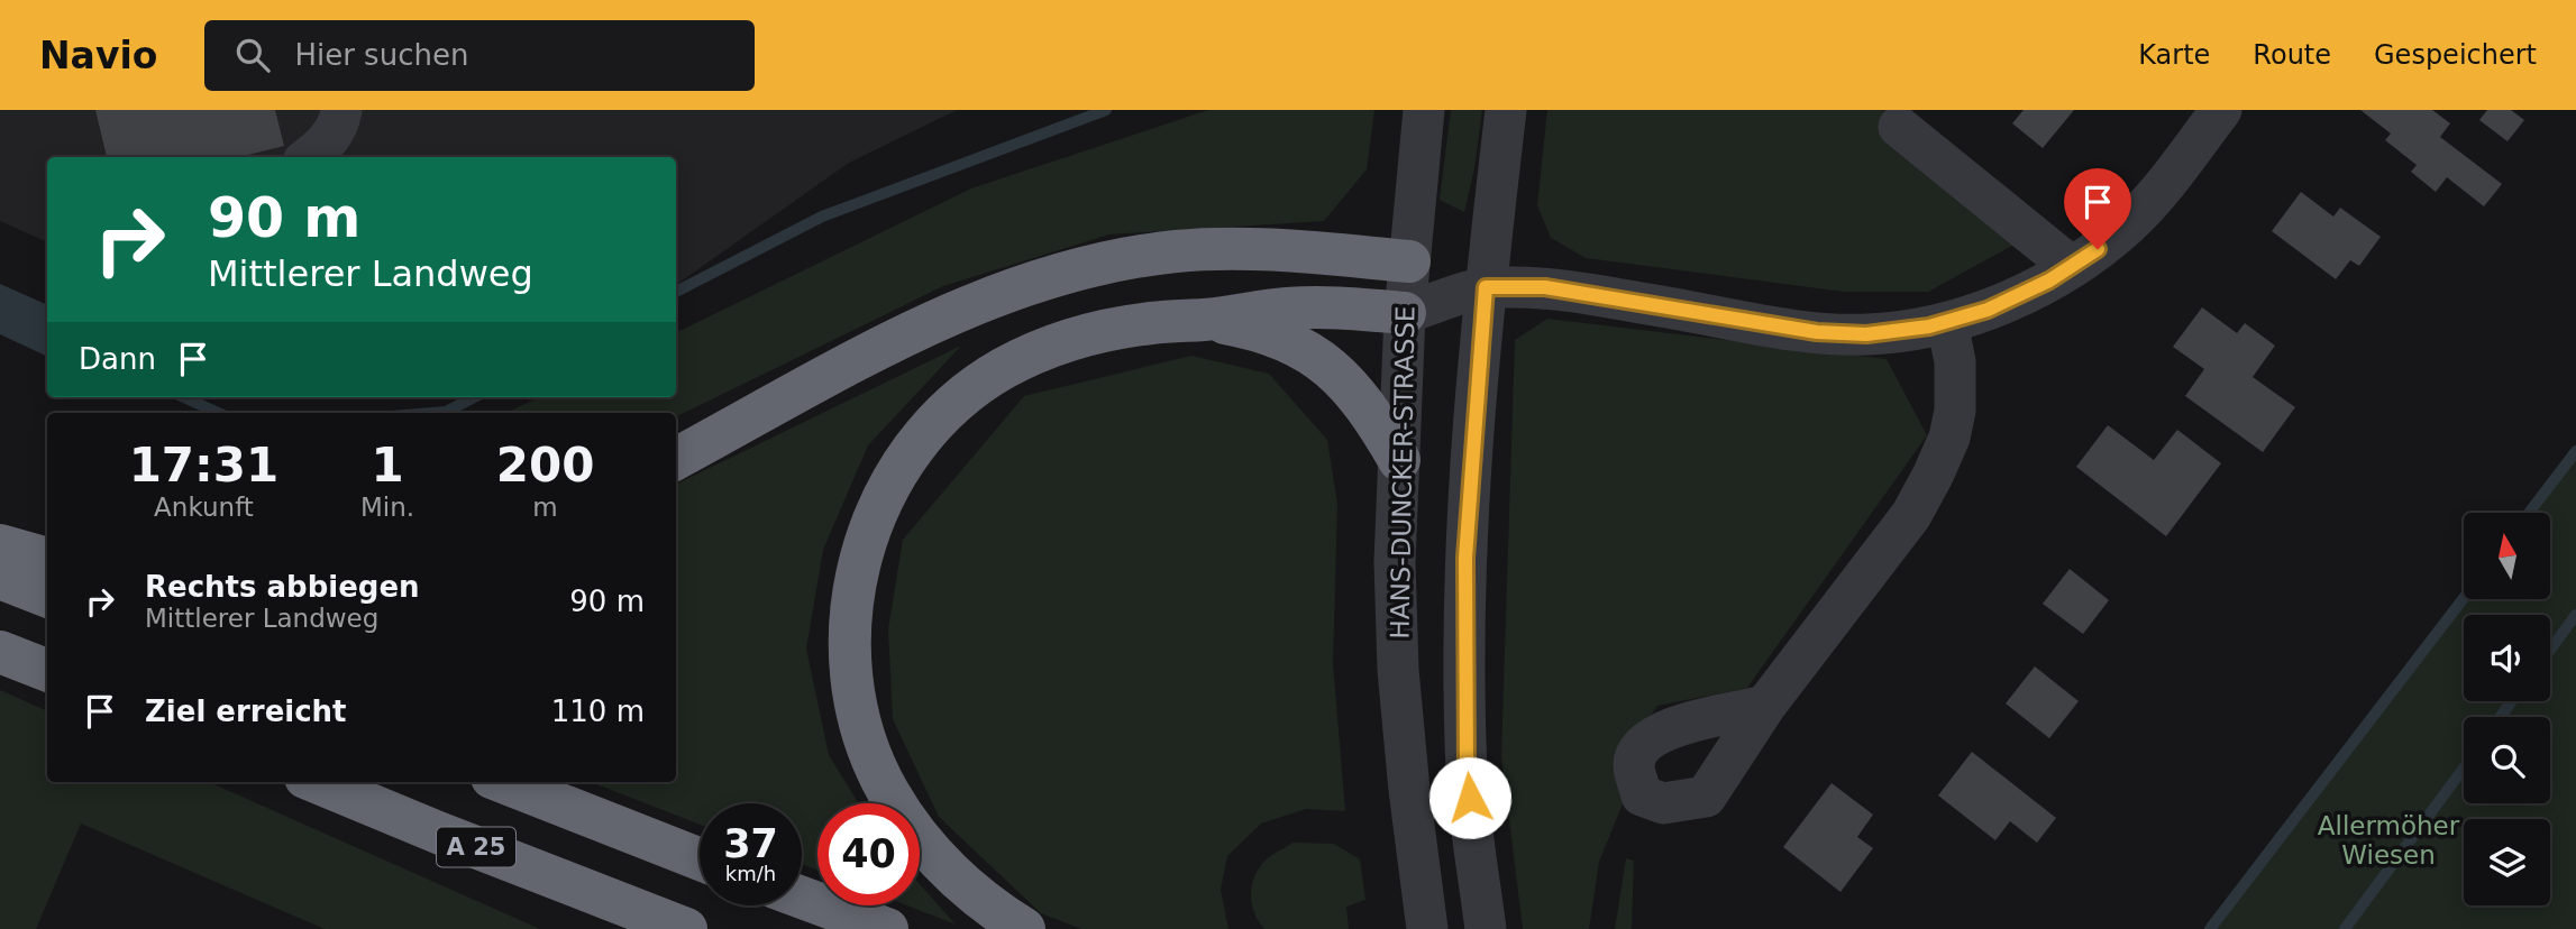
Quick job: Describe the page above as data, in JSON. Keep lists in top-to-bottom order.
{
  "streets": {
    "highway": ["A 25"],
    "street": ["HANS-DUNCKER-STRASSE"]
  },
  "parks": ["Allermöher Wiesen"],
  "north": "top",
  "page": {
    "header": "Navio",
    "search": "Hier suchen",
    "nav": ["Karte", "Route", "Gespeichert"],
    "turn": ["90 m", "Mittlerer Landweg"],
    "then": "Dann",
    "eta": [
      "17:31",
      "Ankunft",
      "1",
      "Min.",
      "200",
      "m"
    ],
    "list": [
      {
        "name": "Rechts abbiegen",
        "note": "Mittlerer Landweg",
        "value": "90 m"
      },
      {
        "name": "Ziel erreicht",
        "value": "110 m"
      }
    ],
    "speed": "37 km/h",
    "limit": "40"
  }
}
